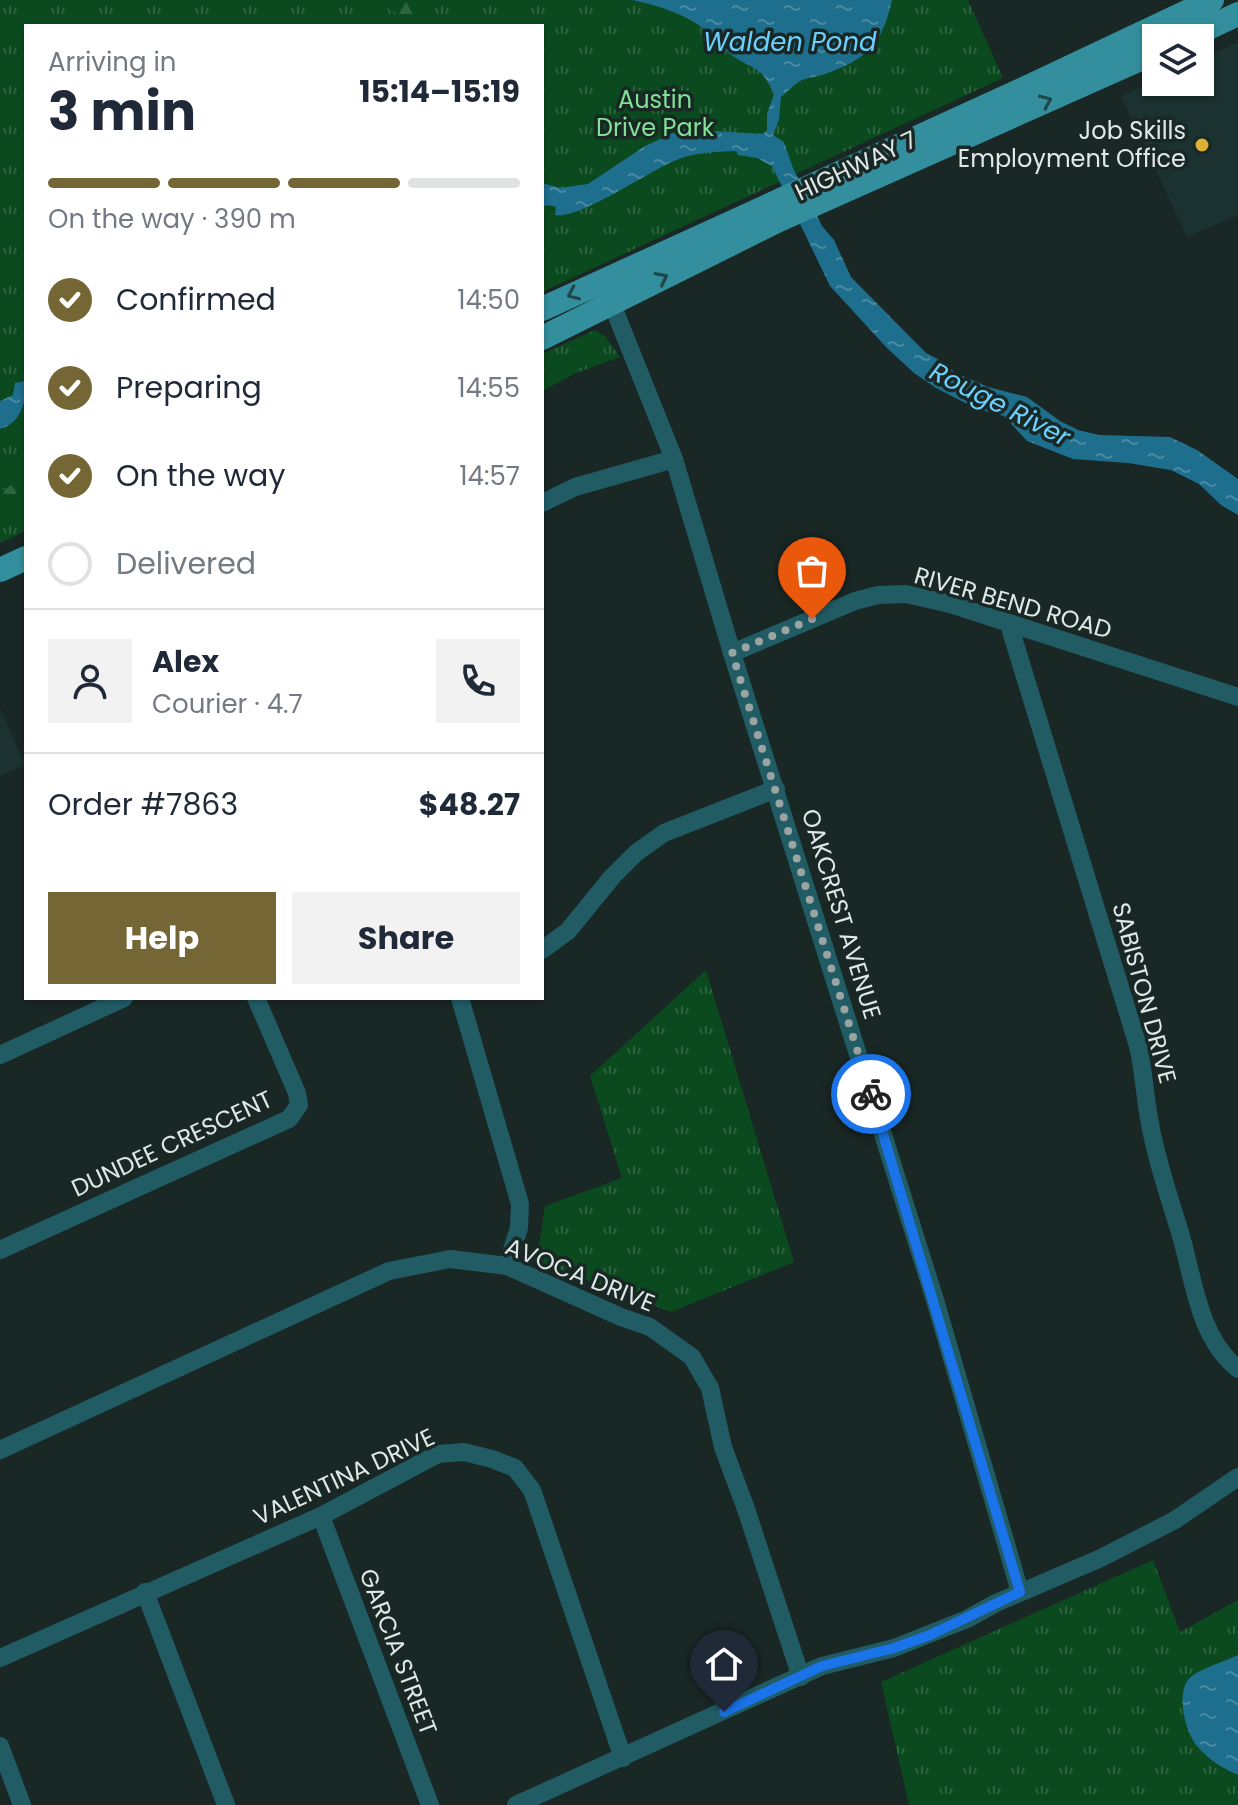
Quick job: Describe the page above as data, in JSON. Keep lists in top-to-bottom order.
{
  "streets": {
    "main road": ["HIGHWAY 7"],
    "street": [
      "RIVER BEND ROAD",
      "OAKCREST AVENUE",
      "SABISTON DRIVE",
      "DUNDEE CRESCENT",
      "AVOCA DRIVE",
      "VALENTINA DRIVE",
      "GARCIA STREET"
    ]
  },
  "crossings": [
    ["HIGHWAY 7", "OAKCREST AVENUE"],
    ["RIVER BEND ROAD", "OAKCREST AVENUE"],
    ["RIVER BEND ROAD", "SABISTON DRIVE"],
    ["VALENTINA DRIVE", "GARCIA STREET"]
  ],
  "water": ["Walden Pond", "Rouge River"],
  "parks": ["Austin Drive Park"],
  "places": ["Job Skills Employment Office"],
  "page": {
    "heading": ["3 min", "Arriving in", "15:14–15:19"],
    "panel": [
      "Alex",
      "Courier · 4.7",
      "Order #7863",
      "$48.27"
    ],
    "bar": "On the way · 390 m",
    "list": [
      ["Confirmed", "14:50"],
      ["Preparing", "14:55"],
      ["On the way", "14:57"],
      "Delivered"
    ],
    "buttons": ["Help", "Share"]
  }
}
